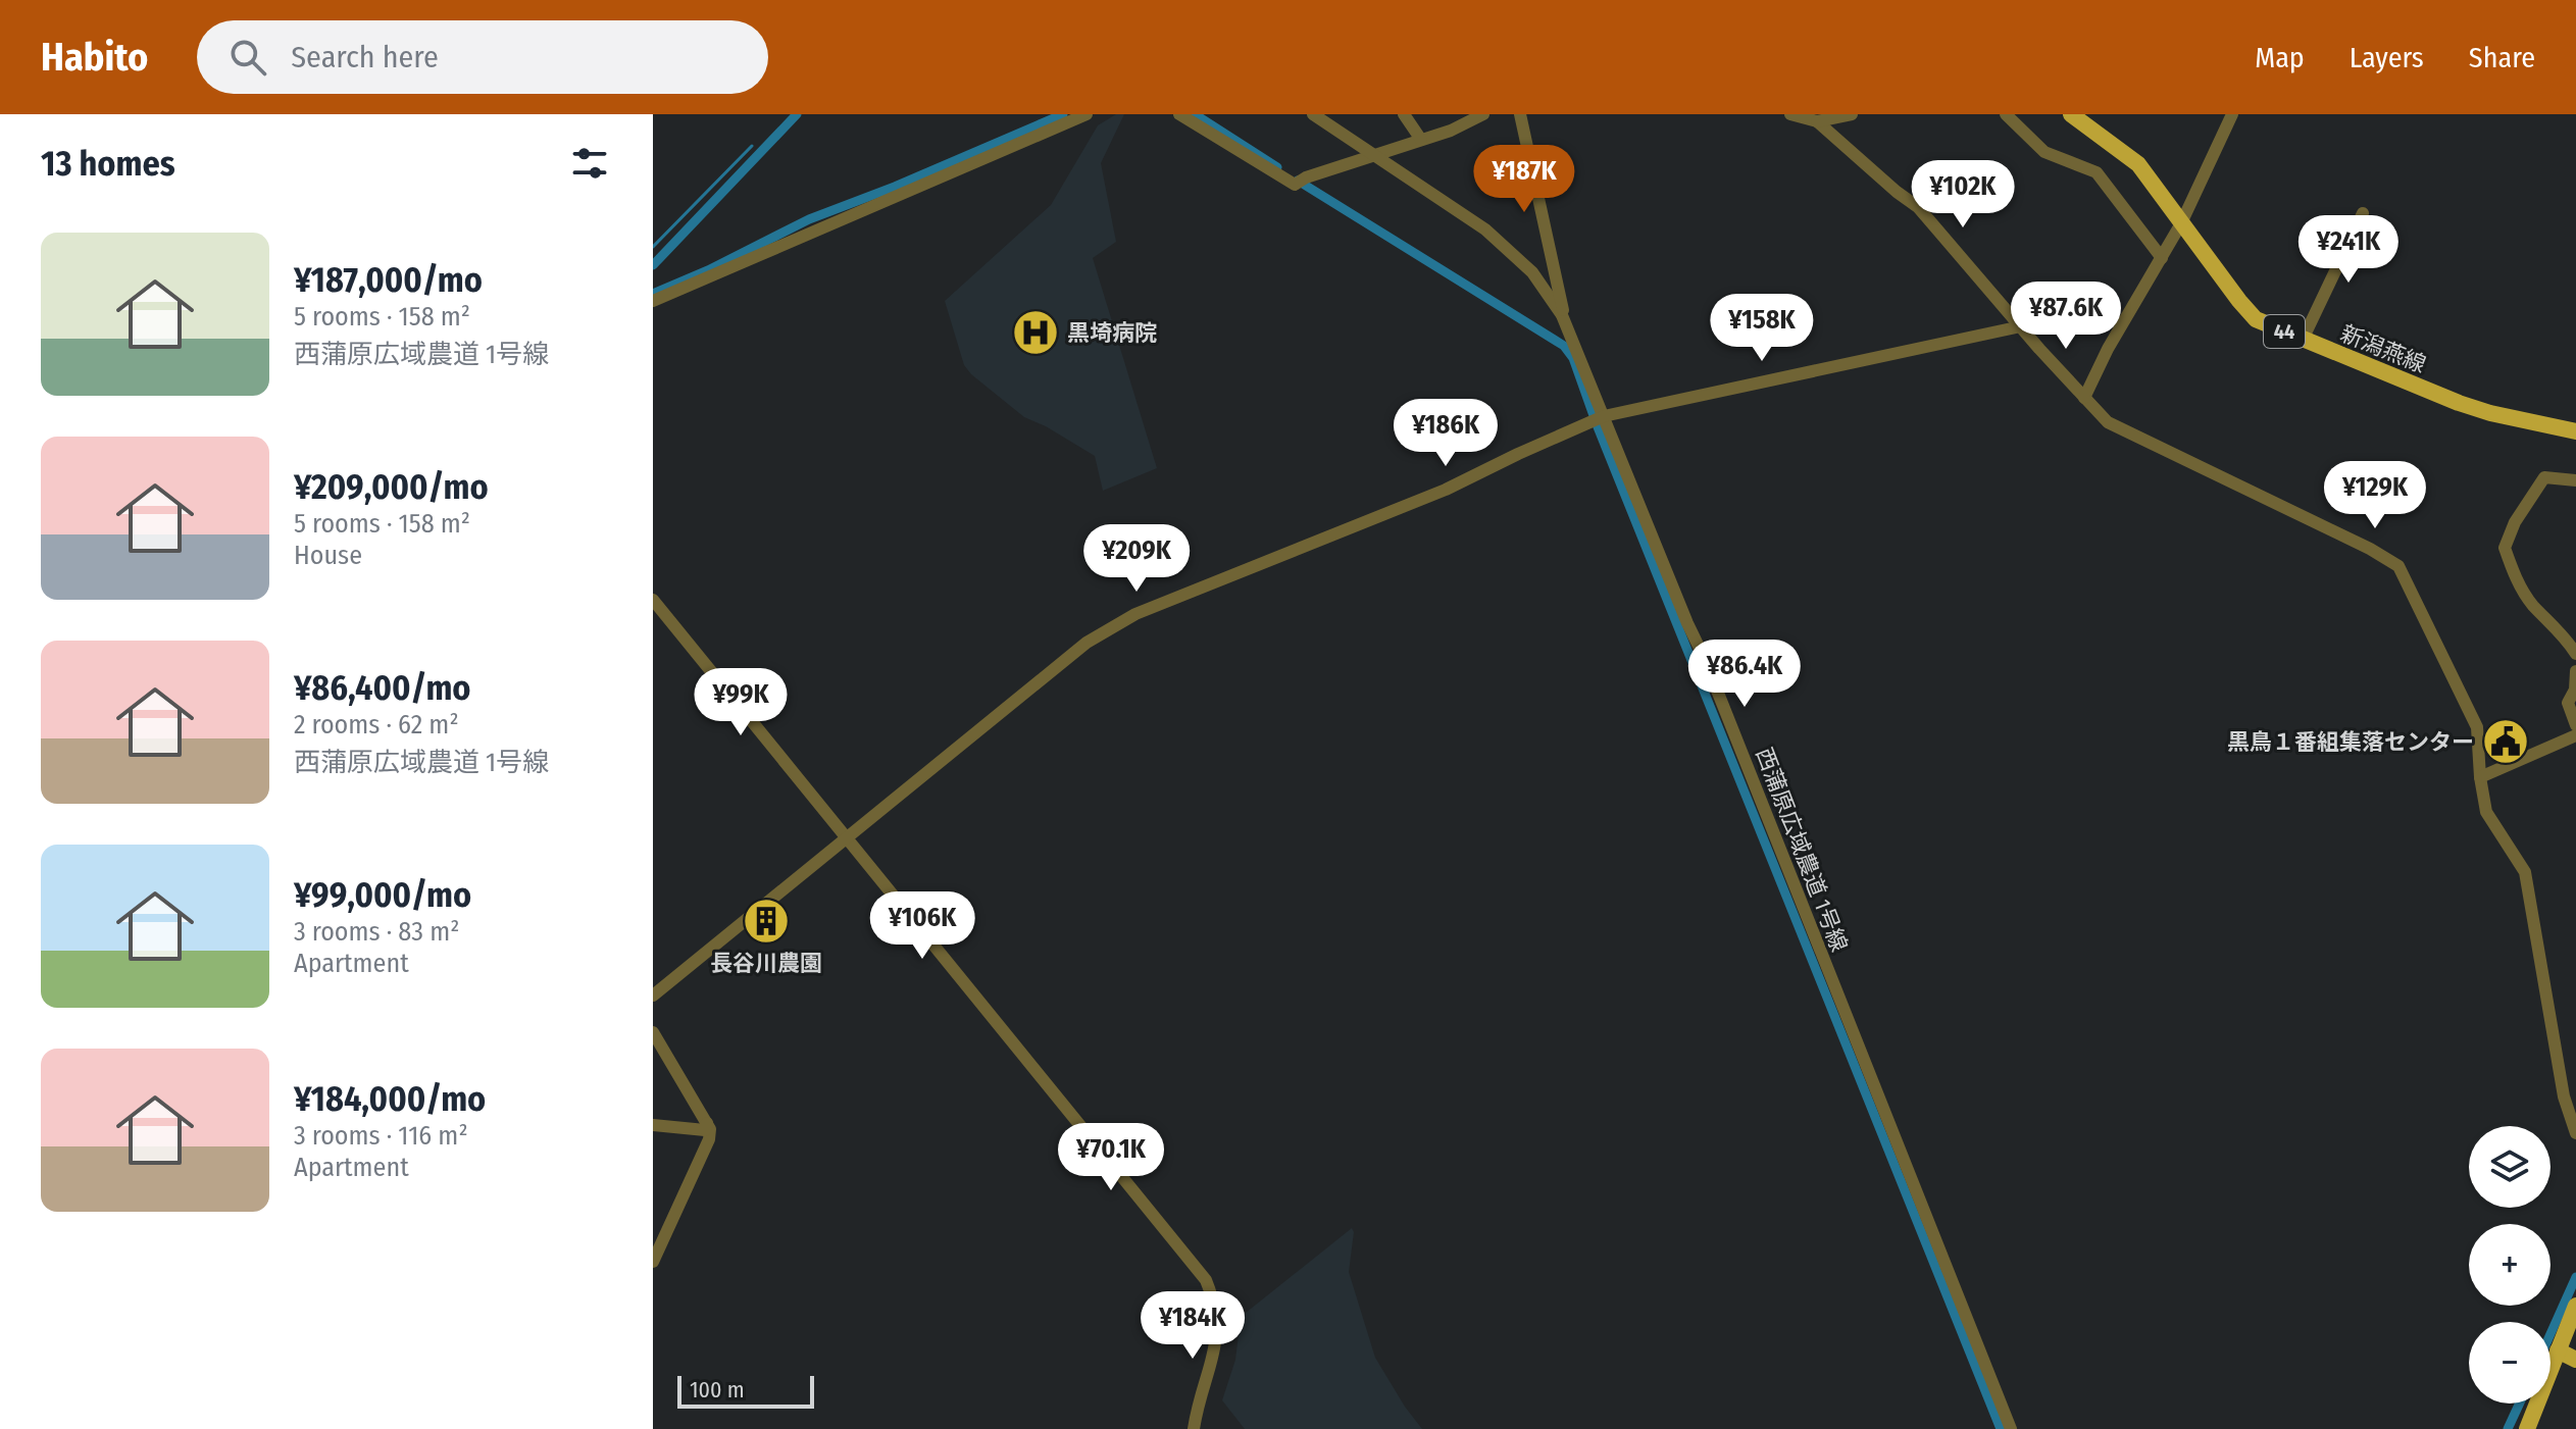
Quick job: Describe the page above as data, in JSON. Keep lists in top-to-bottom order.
{
  "streets": {
    "main road": ["44", "新潟燕線"],
    "street": ["西蒲原広域農道 1号線"]
  },
  "places": {
    "hospital": ["黒埼病院"],
    "public building": ["黒鳥１番組集落センター"],
    "building": ["長谷川農園"]
  },
  "scale_bar": "100 m",
  "page": {
    "header": "Habito",
    "search": "Search here",
    "nav": ["Map", "Layers", "Share"],
    "heading": "13 homes",
    "price": [
      "¥187K",
      "¥102K",
      "¥241K",
      "¥87.6K",
      "¥158K",
      "¥186K",
      "¥129K",
      "¥209K",
      "¥86.4K",
      "¥99K",
      "¥106K",
      "¥70.1K",
      "¥184K"
    ],
    "list": [
      {
        "name": "¥187,000/mo",
        "note": "5 rooms · 158 m² · 西蒲原広域農道 1号線"
      },
      {
        "name": "¥209,000/mo",
        "note": "5 rooms · 158 m² · House"
      },
      {
        "name": "¥86,400/mo",
        "note": "2 rooms · 62 m² · 西蒲原広域農道 1号線"
      },
      {
        "name": "¥99,000/mo",
        "note": "3 rooms · 83 m² · Apartment"
      },
      {
        "name": "¥184,000/mo",
        "note": "3 rooms · 116 m² · Apartment"
      }
    ],
    "map_buttons": ["+", "−"],
    "scale": "100 m"
  }
}
